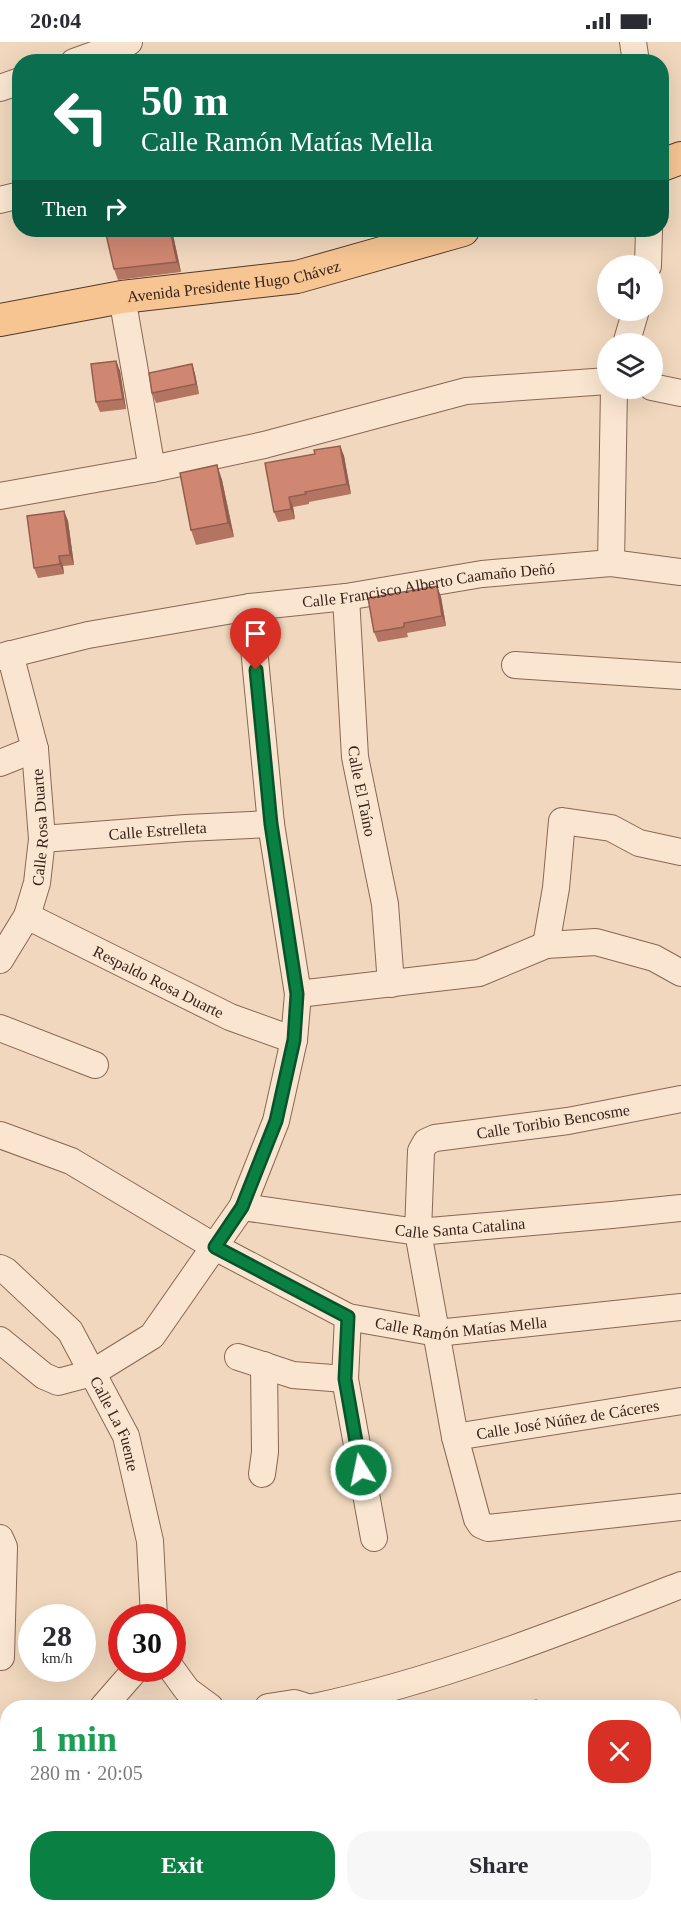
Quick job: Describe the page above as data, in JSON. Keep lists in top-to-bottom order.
{
  "streets": {
    "main road": ["Avenida Presidente Hugo Chávez"],
    "street": [
      "Calle Francisco Alberto Caamaño Deñó",
      "Calle El Taíno",
      "Calle Rosa Duarte",
      "Calle Estrelleta",
      "Respaldo Rosa Duarte",
      "Calle Toribio Bencosme",
      "Calle Santa Catalina",
      "Calle Ramón Matías Mella",
      "Calle José Núñez de Cáceres",
      "Calle La Fuente"
    ]
  },
  "crossings": [
    ["Calle Francisco Alberto Caamaño Deñó", "Calle El Taíno"],
    ["Calle Francisco Alberto Caamaño Deñó", "Calle Rosa Duarte"],
    ["Calle Rosa Duarte", "Calle Estrelleta"],
    ["Calle Rosa Duarte", "Respaldo Rosa Duarte"],
    ["Calle Toribio Bencosme", "Calle Santa Catalina"]
  ],
  "page": {
    "status": "20:04",
    "turn": ["50 m", "Calle Ramón Matías Mella"],
    "then": "Then",
    "speed": "28 km/h",
    "limit": "30",
    "heading": ["1 min", "280 m · 20:05"],
    "buttons": ["Exit", "Share"]
  }
}
